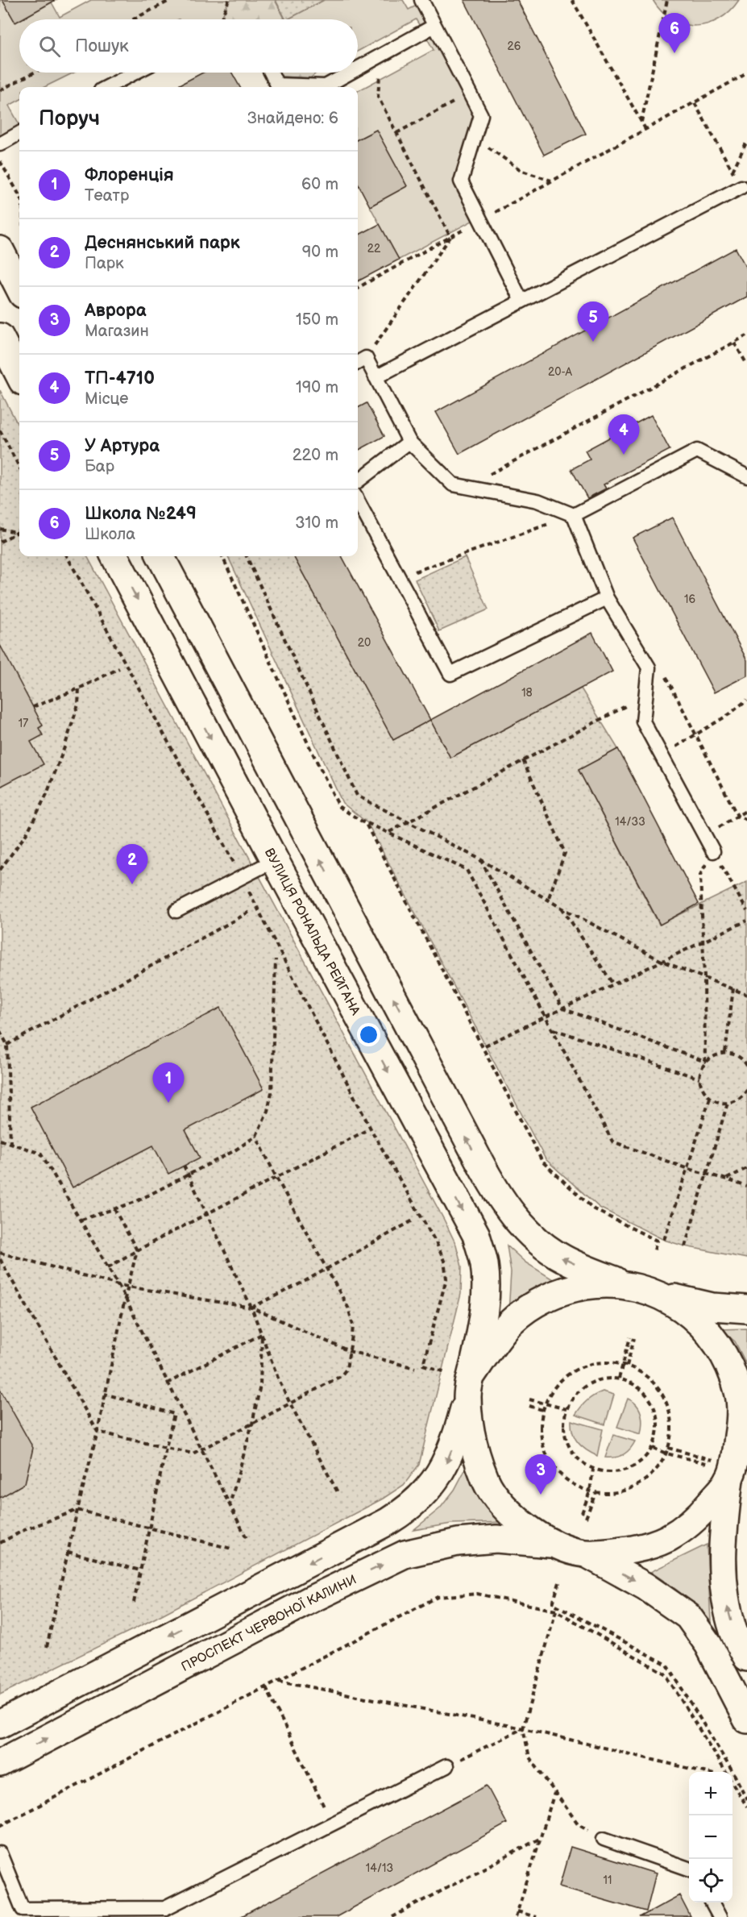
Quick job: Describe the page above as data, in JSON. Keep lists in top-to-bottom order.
{
  "streets": {
    "main road": ["ВУЛИЦЯ РОНАЛЬДА РЕЙГАНА", "ПРОСПЕКТ ЧЕРВОНОЇ КАЛИНИ"]
  },
  "house_numbers": [
    "26",
    "22",
    "20-А",
    "16",
    "20",
    "18",
    "17",
    "14/33",
    "14/13",
    "11"
  ],
  "page": {
    "pins": [
      "6",
      "5",
      "4",
      "2",
      "1",
      "3"
    ],
    "search": "Пошук",
    "heading": ["Поруч", "Знайдено: 6"],
    "list": [
      {
        "mark": "1",
        "name": "Флоренція",
        "note": "Театр",
        "value": "60 m"
      },
      {
        "mark": "2",
        "name": "Деснянський парк",
        "note": "Парк",
        "value": "90 m"
      },
      {
        "mark": "3",
        "name": "Аврора",
        "note": "Магазин",
        "value": "150 m"
      },
      {
        "mark": "4",
        "name": "ТП-4710",
        "note": "Місце",
        "value": "190 m"
      },
      {
        "mark": "5",
        "name": "У Артура",
        "note": "Бар",
        "value": "220 m"
      },
      {
        "mark": "6",
        "name": "Школа №249",
        "note": "Школа",
        "value": "310 m"
      }
    ],
    "map_buttons": ["+", "−"]
  }
}
